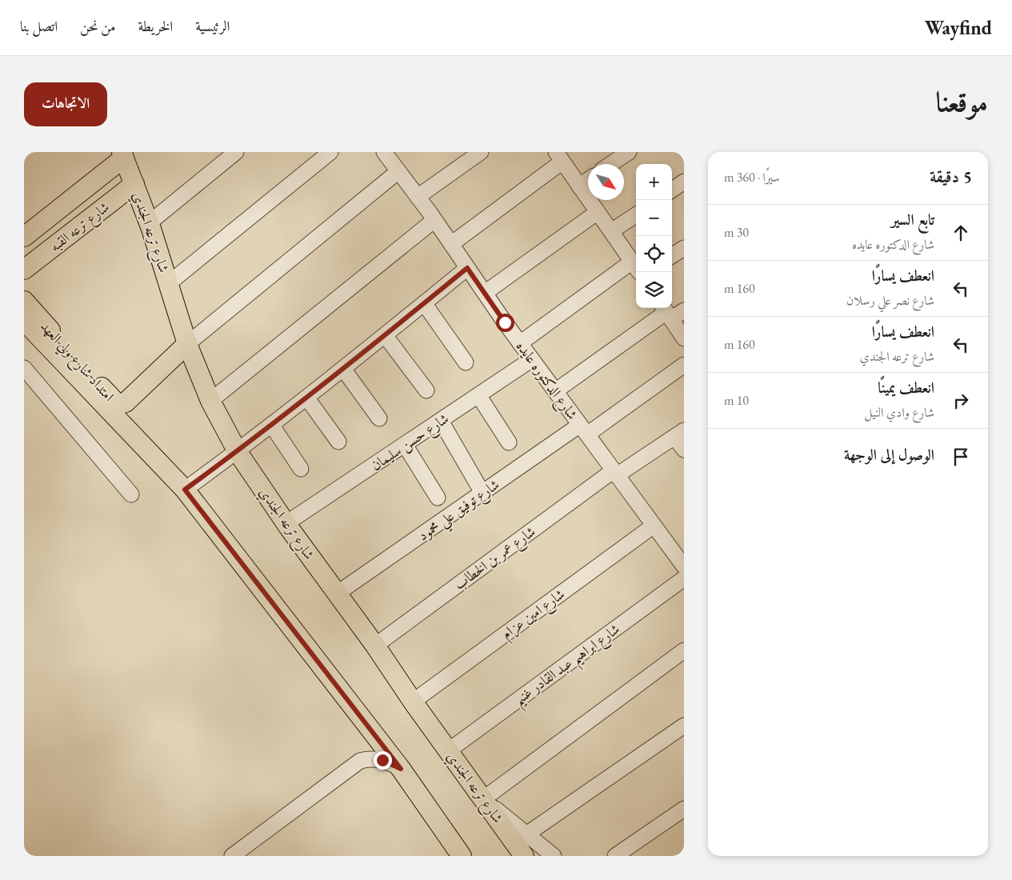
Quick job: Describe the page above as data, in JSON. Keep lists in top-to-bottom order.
{
  "streets": {
    "main road": ["شارع ترعه القبه", "شارع ترعه الجندي", "امتداد شارع ولي العهد"],
    "street": [
      "شارع الدكتوره عايده",
      "شارع حسن سليمان",
      "شارع توفيق علي محمود",
      "شارع عمر بن الخطاب",
      "شارع امين عزام",
      "شارع ابراهيم عبد القادر غنيم"
    ]
  },
  "crossings": [
    ["شارع ترعه القبه", "شارع ترعه الجندي"],
    ["شارع ترعه الجندي", "امتداد شارع ولي العهد"],
    ["شارع ترعه الجندي", "شارع حسن سليمان"],
    ["شارع ترعه الجندي", "شارع توفيق علي محمود"],
    ["شارع ترعه الجندي", "شارع عمر بن الخطاب"],
    ["شارع ترعه الجندي", "شارع امين عزام"],
    ["شارع ترعه الجندي", "شارع ابراهيم عبد القادر غنيم"],
    ["شارع الدكتوره عايده", "شارع حسن سليمان"],
    ["شارع الدكتوره عايده", "شارع توفيق علي محمود"],
    ["شارع الدكتوره عايده", "شارع عمر بن الخطاب"],
    ["شارع الدكتوره عايده", "شارع امين عزام"]
  ],
  "north": "bottom right",
  "page": {
    "header": "Wayfind",
    "nav": [
      "الرئيسية",
      "الخريطة",
      "من نحن",
      "اتصل بنا"
    ],
    "title": "موقعنا",
    "buttons": "الاتجاهات",
    "heading": ["5 دقيقة", "سيرًا · 360 m"],
    "map_buttons": ["+", "−"],
    "list": [
      ["تابع السير", "شارع الدكتوره عايده", "30 m"],
      ["انعطف يسارًا", "شارع نصر علي رسلان", "160 m"],
      ["انعطف يسارًا", "شارع ترعه الجندي", "160 m"],
      ["انعطف يمينًا", "شارع وادي النيل", "10 m"],
      "الوصول إلى الوجهة"
    ]
  }
}
